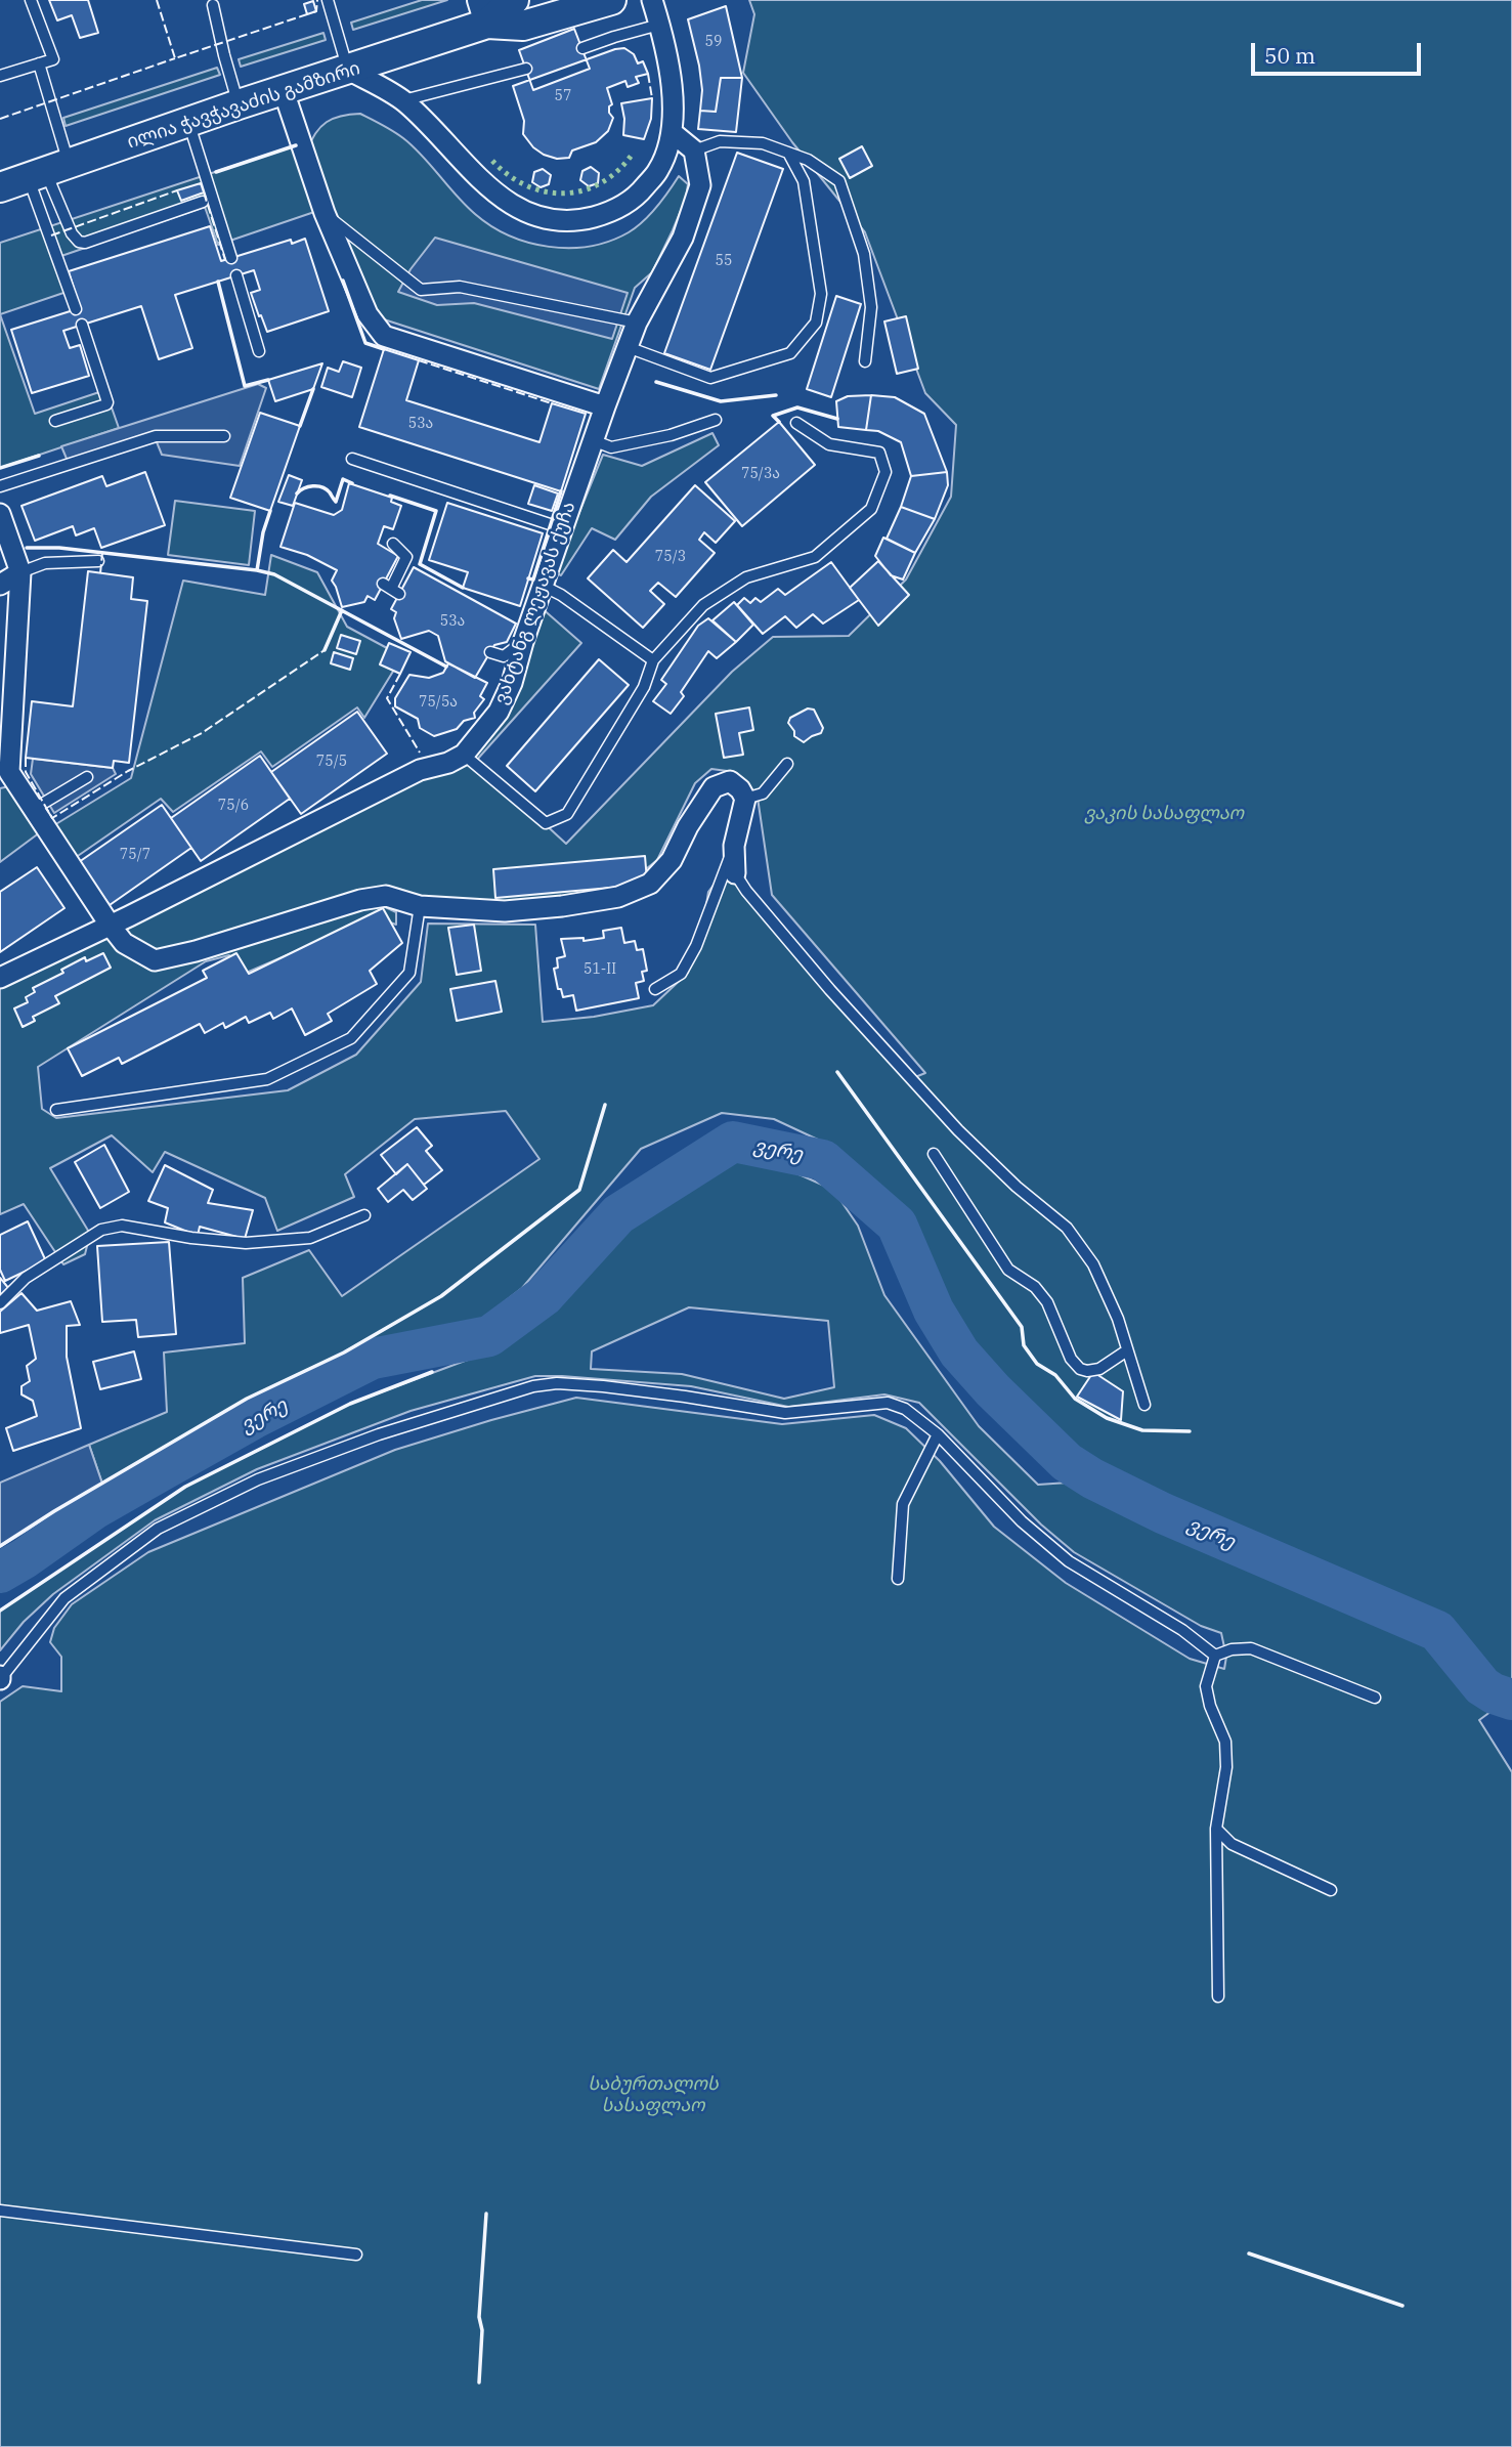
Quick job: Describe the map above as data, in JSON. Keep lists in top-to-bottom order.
{
  "streets": {
    "main road": ["ილია ჭავჭავაძის გამზირი"],
    "street": ["ვახტანგ ლეჟავას ქუჩა"]
  },
  "water": ["ვერე"],
  "parks": ["ვაკის სასაფლაო", "საბურთალოს სასაფლაო"],
  "house_numbers": [
    "59",
    "57",
    "55",
    "53ა",
    "75/3ა",
    "75/3",
    "53ა",
    "75/5ა",
    "75/5",
    "75/6",
    "75/7",
    "51-II"
  ],
  "scale_bar": "50 m"
}
